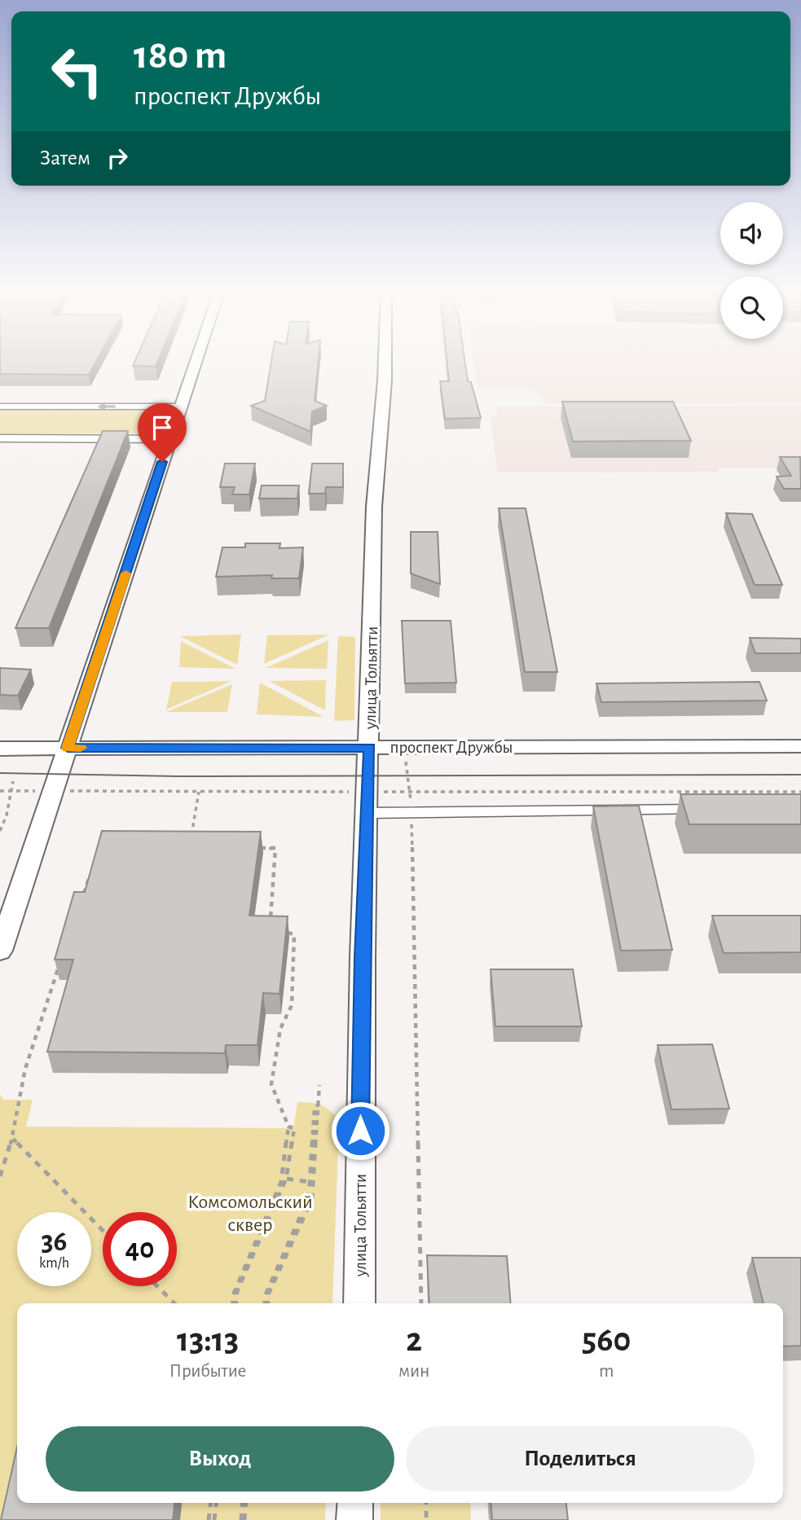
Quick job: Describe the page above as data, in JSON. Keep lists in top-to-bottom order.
{
  "streets": {
    "street": ["улица Тольятти", "проспект Дружбы"]
  },
  "crossings": [
    ["улица Тольятти", "проспект Дружбы"]
  ],
  "parks": ["Комсомольский сквер"],
  "page": {
    "turn": ["180 m", "проспект Дружбы"],
    "then": "Затем",
    "speed": "36 km/h",
    "limit": "40",
    "eta": [
      "13:13",
      "Прибытие",
      "2",
      "мин",
      "560",
      "m"
    ],
    "buttons": ["Выход", "Поделиться"]
  }
}
